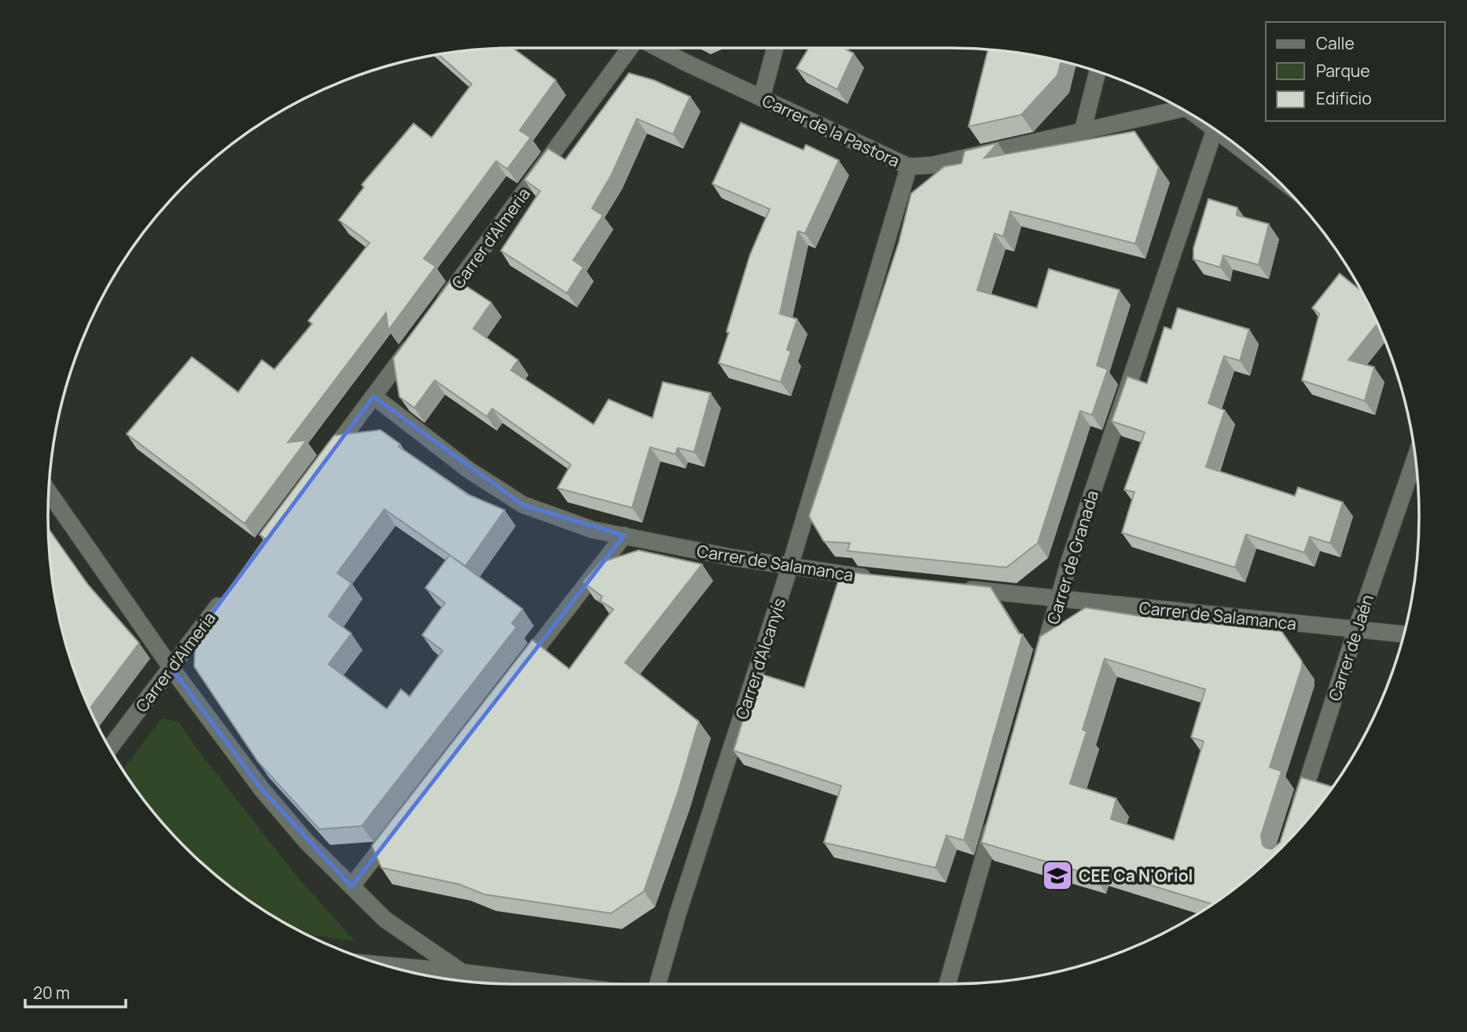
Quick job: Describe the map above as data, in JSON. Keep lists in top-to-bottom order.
{
  "streets": {
    "street": [
      "Carrer de la Pastora",
      "Carrer d'Almeria",
      "Carrer de Granada",
      "Carrer de Salamanca",
      "Carrer de Jaén",
      "Carrer d'Alcanyís"
    ]
  },
  "crossings": [
    ["Carrer de la Pastora", "Carrer d'Alcanyís"],
    ["Carrer de Granada", "Carrer de Salamanca"],
    ["Carrer de Salamanca", "Carrer de Jaén"],
    ["Carrer de Salamanca", "Carrer d'Alcanyís"]
  ],
  "places": {
    "school or university": ["CEE Ca N'Oriol"]
  },
  "legend": ["Calle", "Parque", "Edificio"],
  "scale_bar": "20 m"
}
